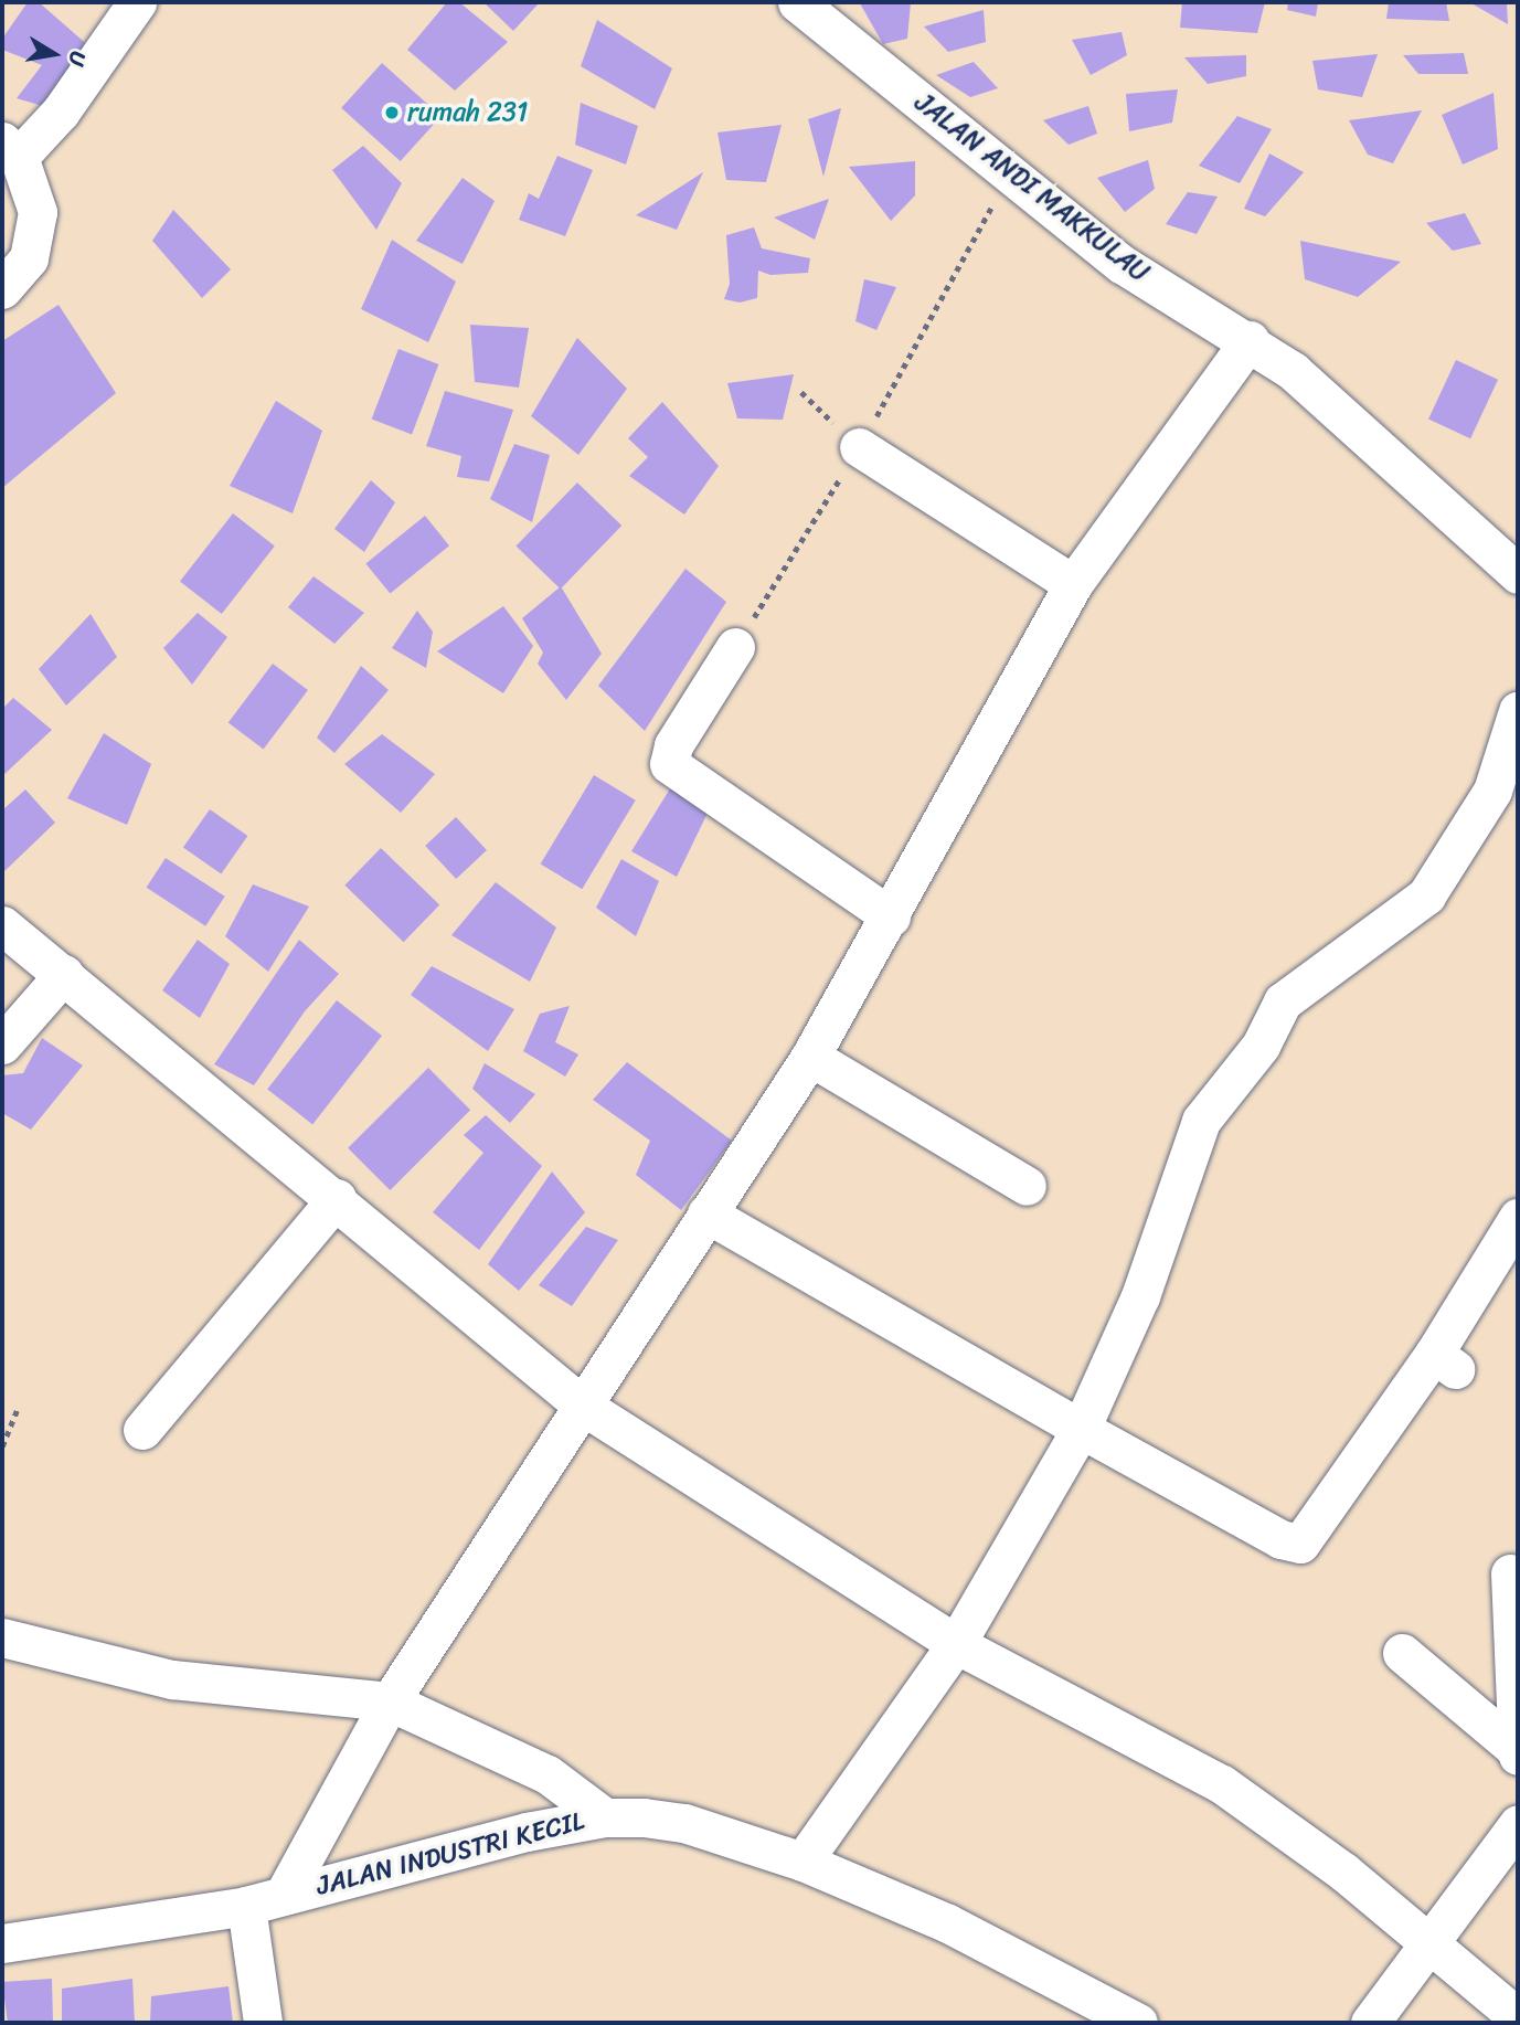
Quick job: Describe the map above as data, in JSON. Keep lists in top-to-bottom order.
{
  "streets": {
    "street": ["JALAN ANDI MAKKULAU", "JALAN INDUSTRI KECIL"]
  },
  "places": ["rumah 231"],
  "north": "right"
}
